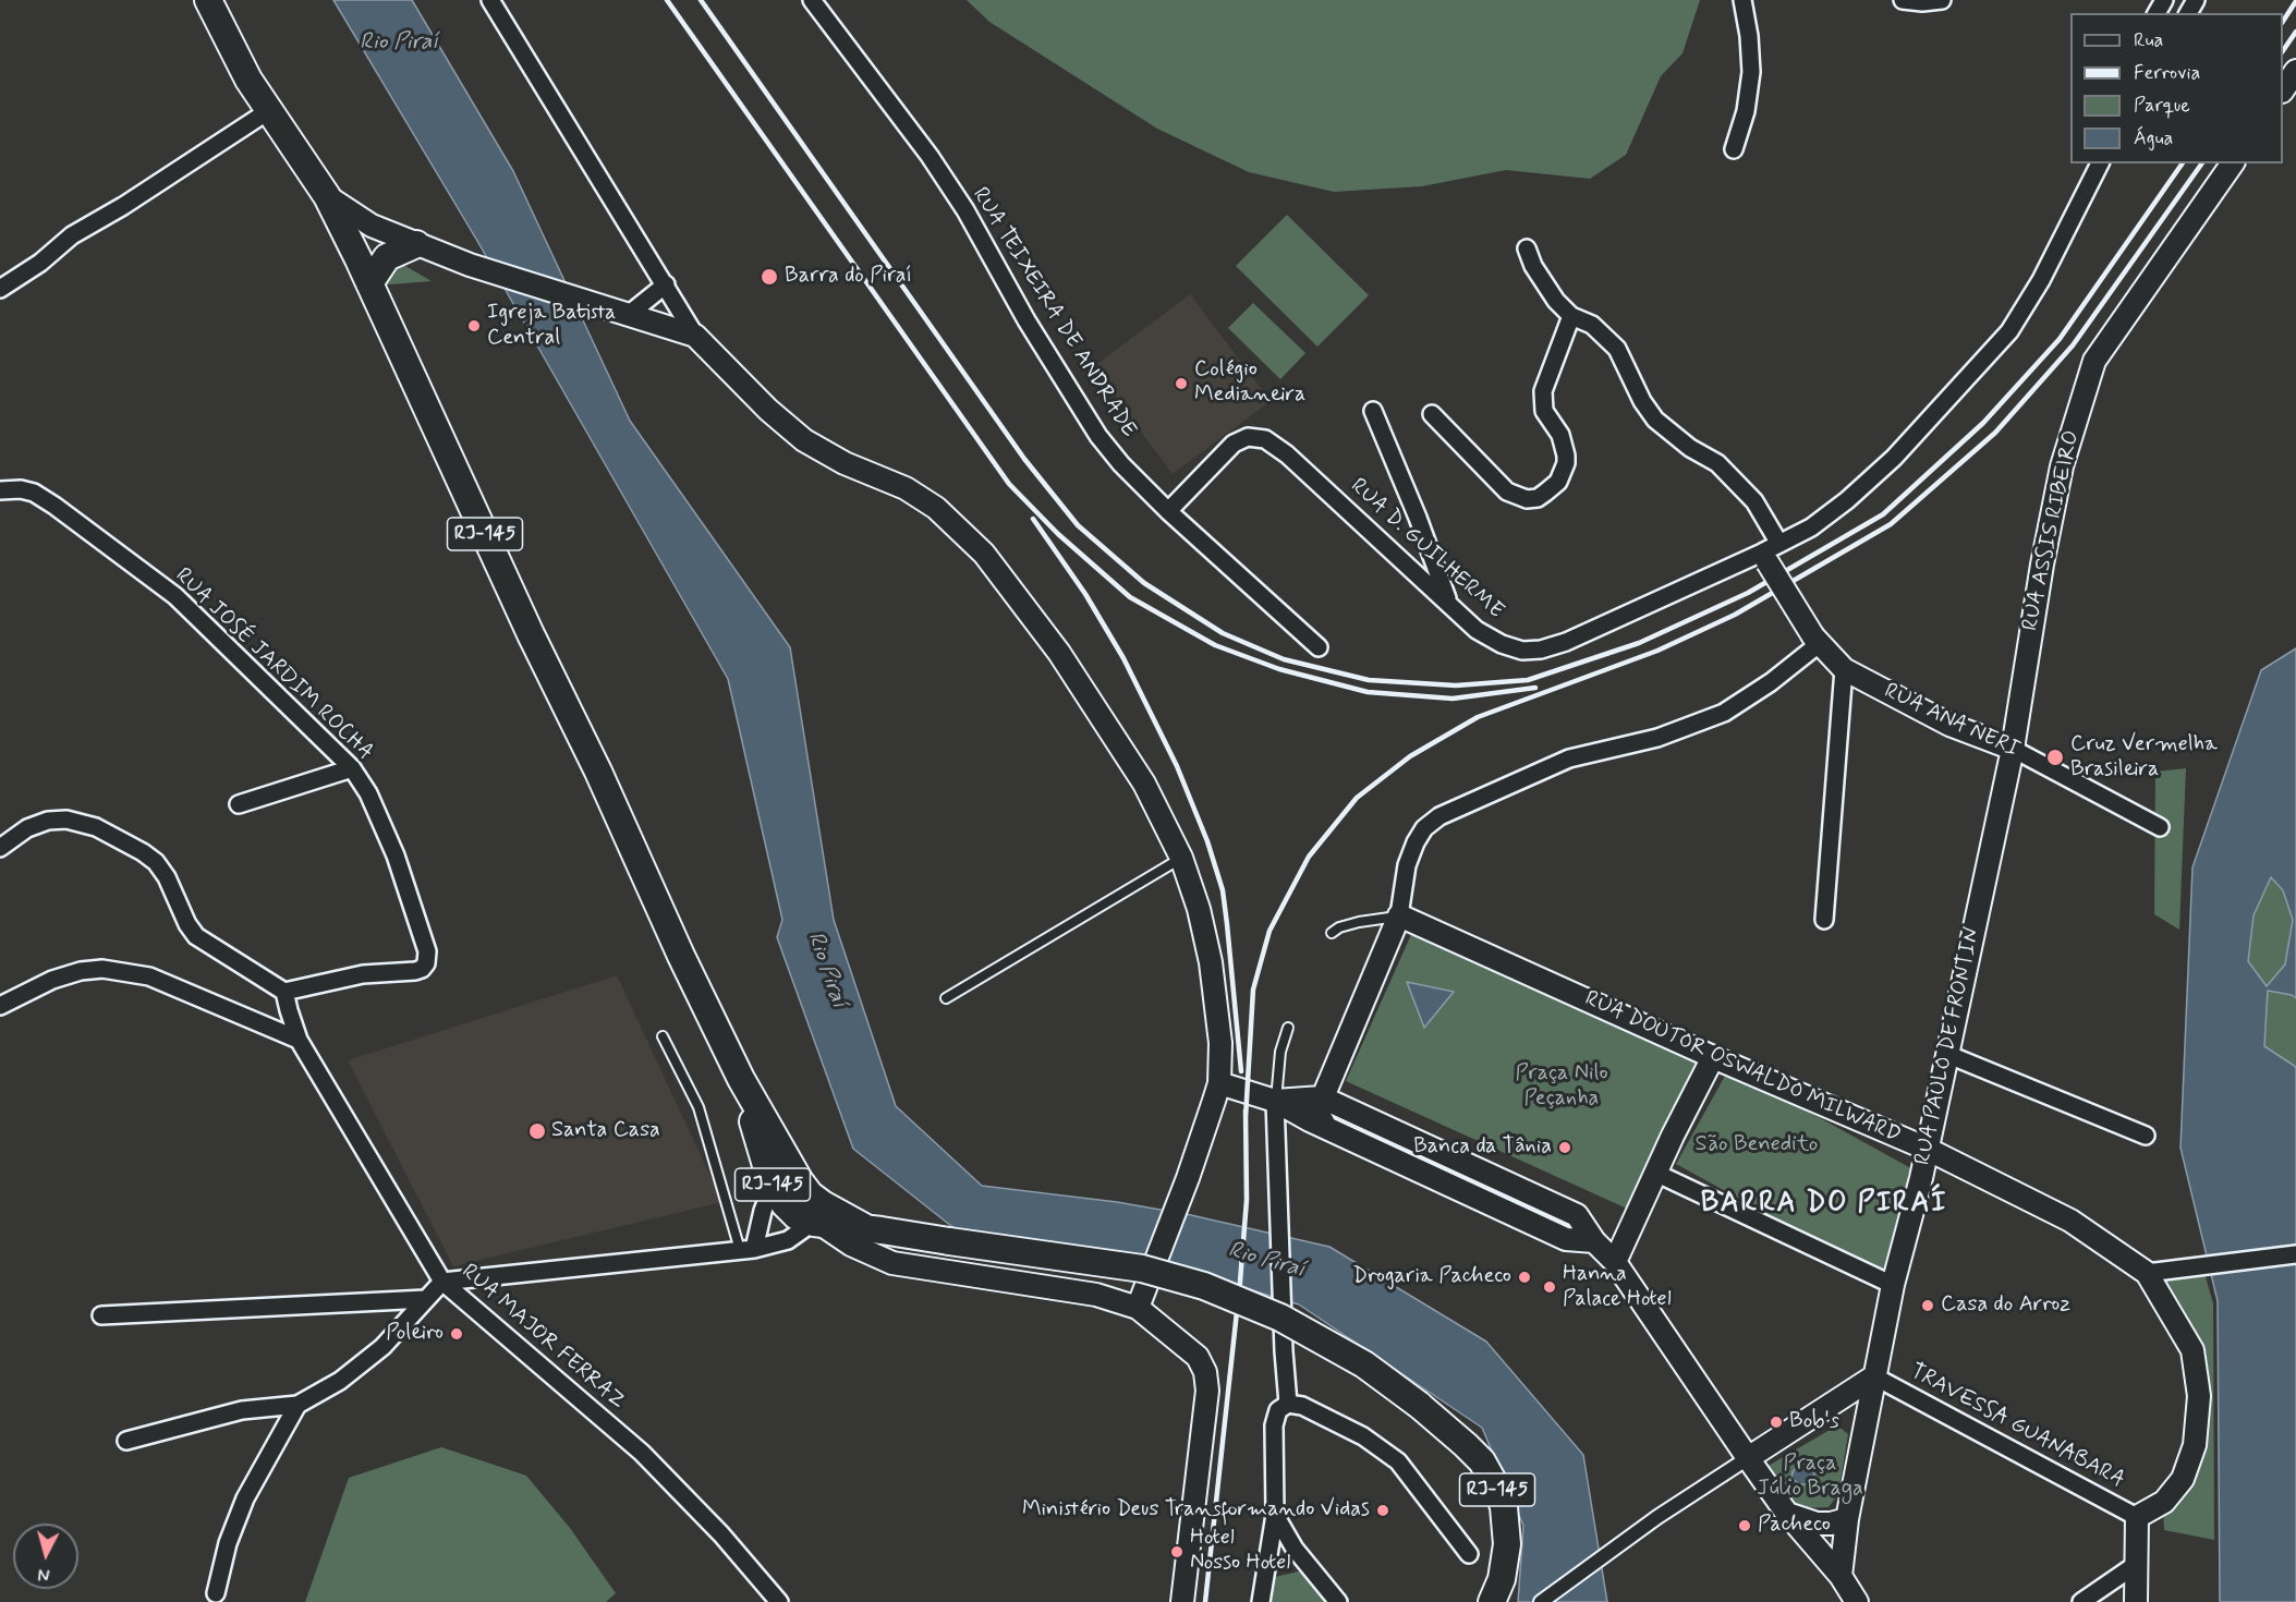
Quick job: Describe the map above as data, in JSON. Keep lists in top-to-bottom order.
{
  "streets": {
    "main road": ["RJ-145"],
    "street": [
      "RUA TEIXEIRA DE ANDRADE",
      "RUA ASSIS RIBEIRO",
      "RUA D. GUILHERME",
      "RUA JOSÉ JARDIM ROCHA",
      "RUA ANA NERI",
      "RUA PAULO DE FRONTIN",
      "RUA DOUTOR OSWALDO MILWARD",
      "RUA MAJOR FERRAZ",
      "TRAVESSA GUANABARA"
    ]
  },
  "crossings": [
    ["RUA TEIXEIRA DE ANDRADE", "RUA D. GUILHERME"],
    ["RUA ASSIS RIBEIRO", "RUA ANA NERI"],
    ["RUA ASSIS RIBEIRO", "RUA PAULO DE FRONTIN"],
    ["RUA D. GUILHERME", "RUA ANA NERI"],
    ["RUA JOSÉ JARDIM ROCHA", "RUA MAJOR FERRAZ"],
    ["RUA ANA NERI", "RUA PAULO DE FRONTIN"],
    ["RUA PAULO DE FRONTIN", "RUA DOUTOR OSWALDO MILWARD"],
    ["RUA PAULO DE FRONTIN", "TRAVESSA GUANABARA"]
  ],
  "districts": ["BARRA DO PIRAÍ"],
  "water": ["Rio Piraí"],
  "parks": ["Praça Nilo Peçanha", "São Benedito", "Praça Júlio Braga"],
  "places": [
    "Barra do Piraí",
    "Igreja Batista Central",
    "Colégio Medianeira",
    "Cruz Vermelha Brasileira",
    "Santa Casa",
    "Banca da Tânia",
    "Drogaria Pacheco",
    "Hanna Palace Hotel",
    "Casa do Arroz",
    "Poleiro",
    "Bob's",
    "Ministério Deus Transformando Vidas",
    "Pacheco",
    "Hotel Nosso Hotel"
  ],
  "legend": [
    "Rua",
    "Ferrovia",
    "Parque",
    "Água"
  ],
  "north": "bottom"
}
